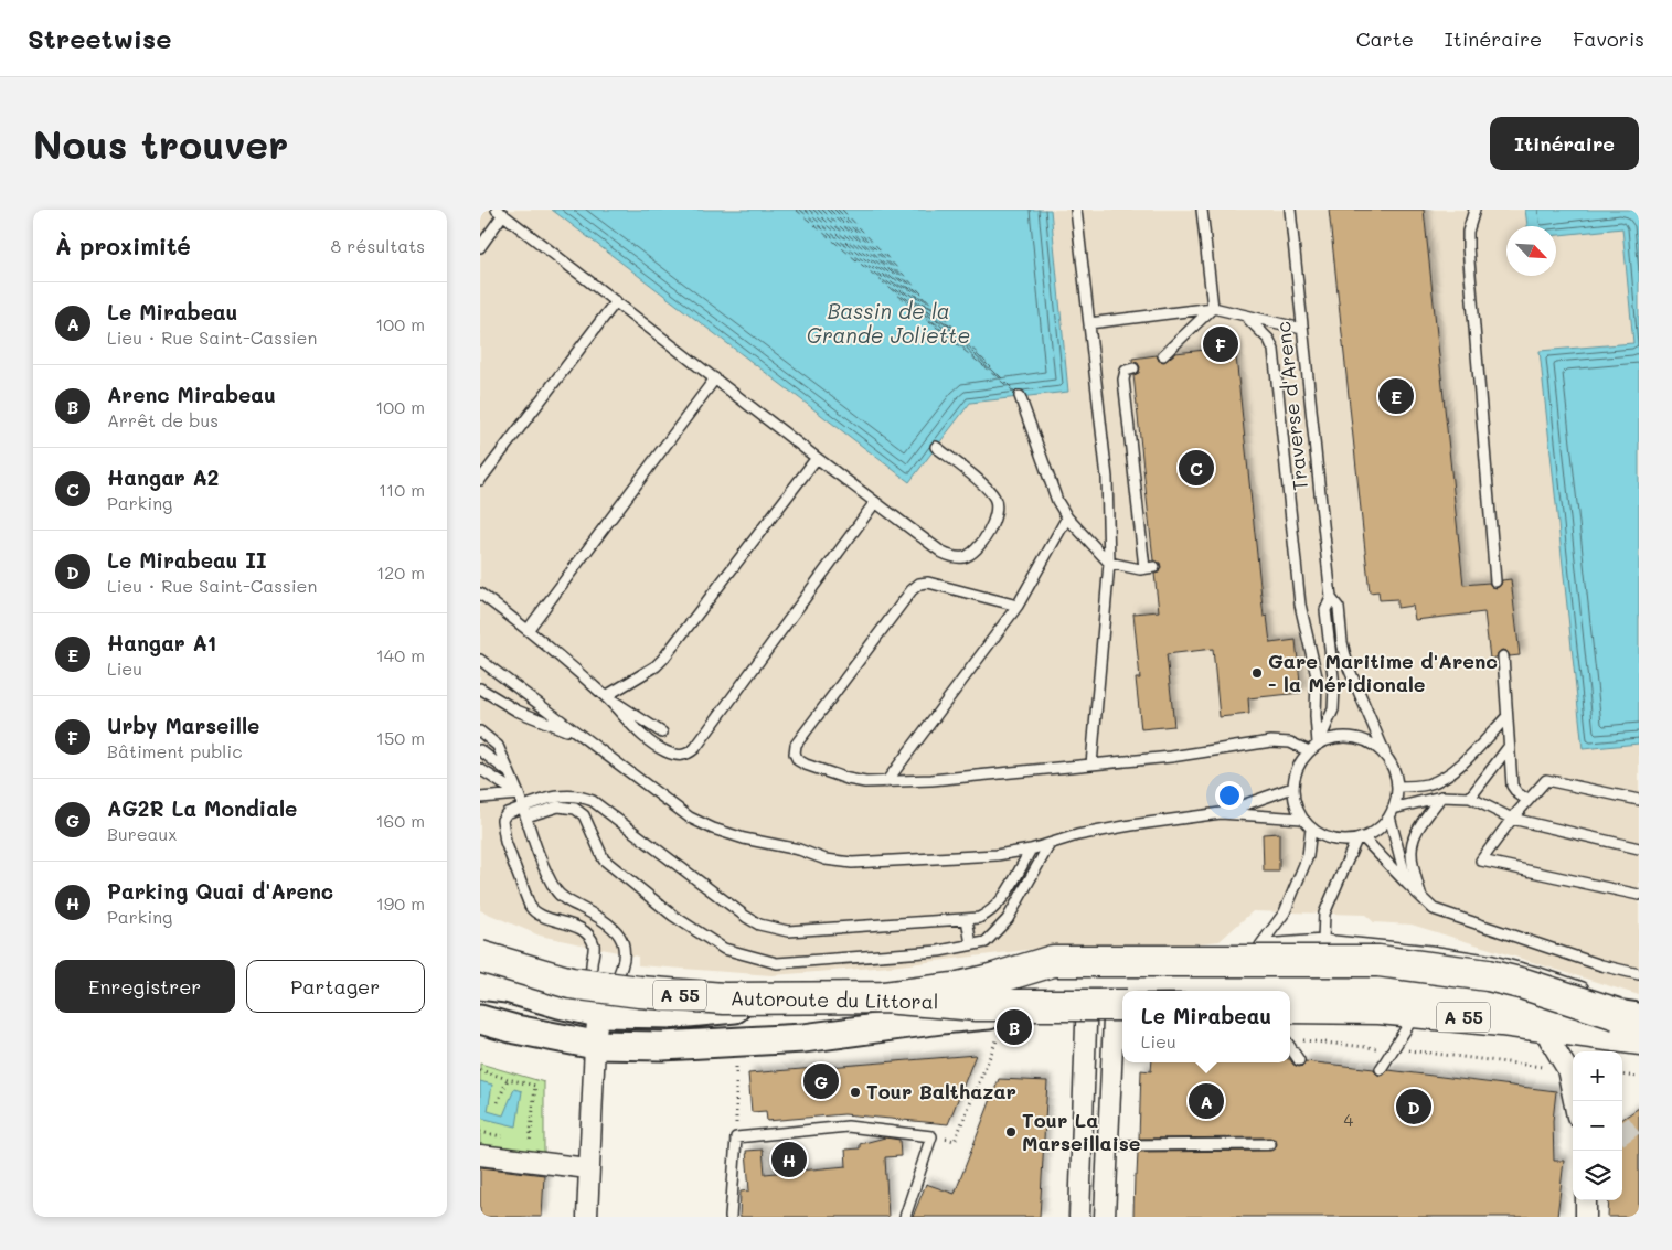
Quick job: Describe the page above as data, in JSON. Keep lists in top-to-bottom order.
{
  "streets": {
    "highway": ["A 55", "Autoroute du Littoral"],
    "lane": ["Traverse d'Arenc"]
  },
  "water": ["Bassin de la Grande Joliette"],
  "places": ["Gare Maritime d'Arenc - la Méridionale", "Tour Balthazar", "Tour La Marseillaise"],
  "house_numbers": ["4"],
  "north": "bottom right",
  "page": {
    "header": "Streetwise",
    "nav": ["Carte", "Itinéraire", "Favoris"],
    "buttons": [
      "Itinéraire",
      ["Enregistrer", "Partager"]
    ],
    "title": "Nous trouver",
    "heading": ["À proximité", "8 résultats"],
    "list": [
      {
        "mark": "A",
        "name": "Le Mirabeau",
        "note": "Lieu · Rue Saint-Cassien",
        "value": "100 m"
      },
      {
        "mark": "B",
        "name": "Arenc Mirabeau",
        "note": "Arrêt de bus",
        "value": "100 m"
      },
      {
        "mark": "C",
        "name": "Hangar A2",
        "note": "Parking",
        "value": "110 m"
      },
      {
        "mark": "D",
        "name": "Le Mirabeau II",
        "note": "Lieu · Rue Saint-Cassien",
        "value": "120 m"
      },
      {
        "mark": "E",
        "name": "Hangar A1",
        "note": "Lieu",
        "value": "140 m"
      },
      {
        "mark": "F",
        "name": "Urby Marseille",
        "note": "Bâtiment public",
        "value": "150 m"
      },
      {
        "mark": "G",
        "name": "AG2R La Mondiale",
        "note": "Bureaux",
        "value": "160 m"
      },
      {
        "mark": "H",
        "name": "Parking Quai d'Arenc",
        "note": "Parking",
        "value": "190 m"
      }
    ],
    "pins": [
      "F",
      "E",
      "C",
      "B",
      "G",
      "A",
      "D",
      "H"
    ],
    "popup": ["Le Mirabeau", "Lieu"],
    "map_buttons": ["+", "−"]
  }
}
